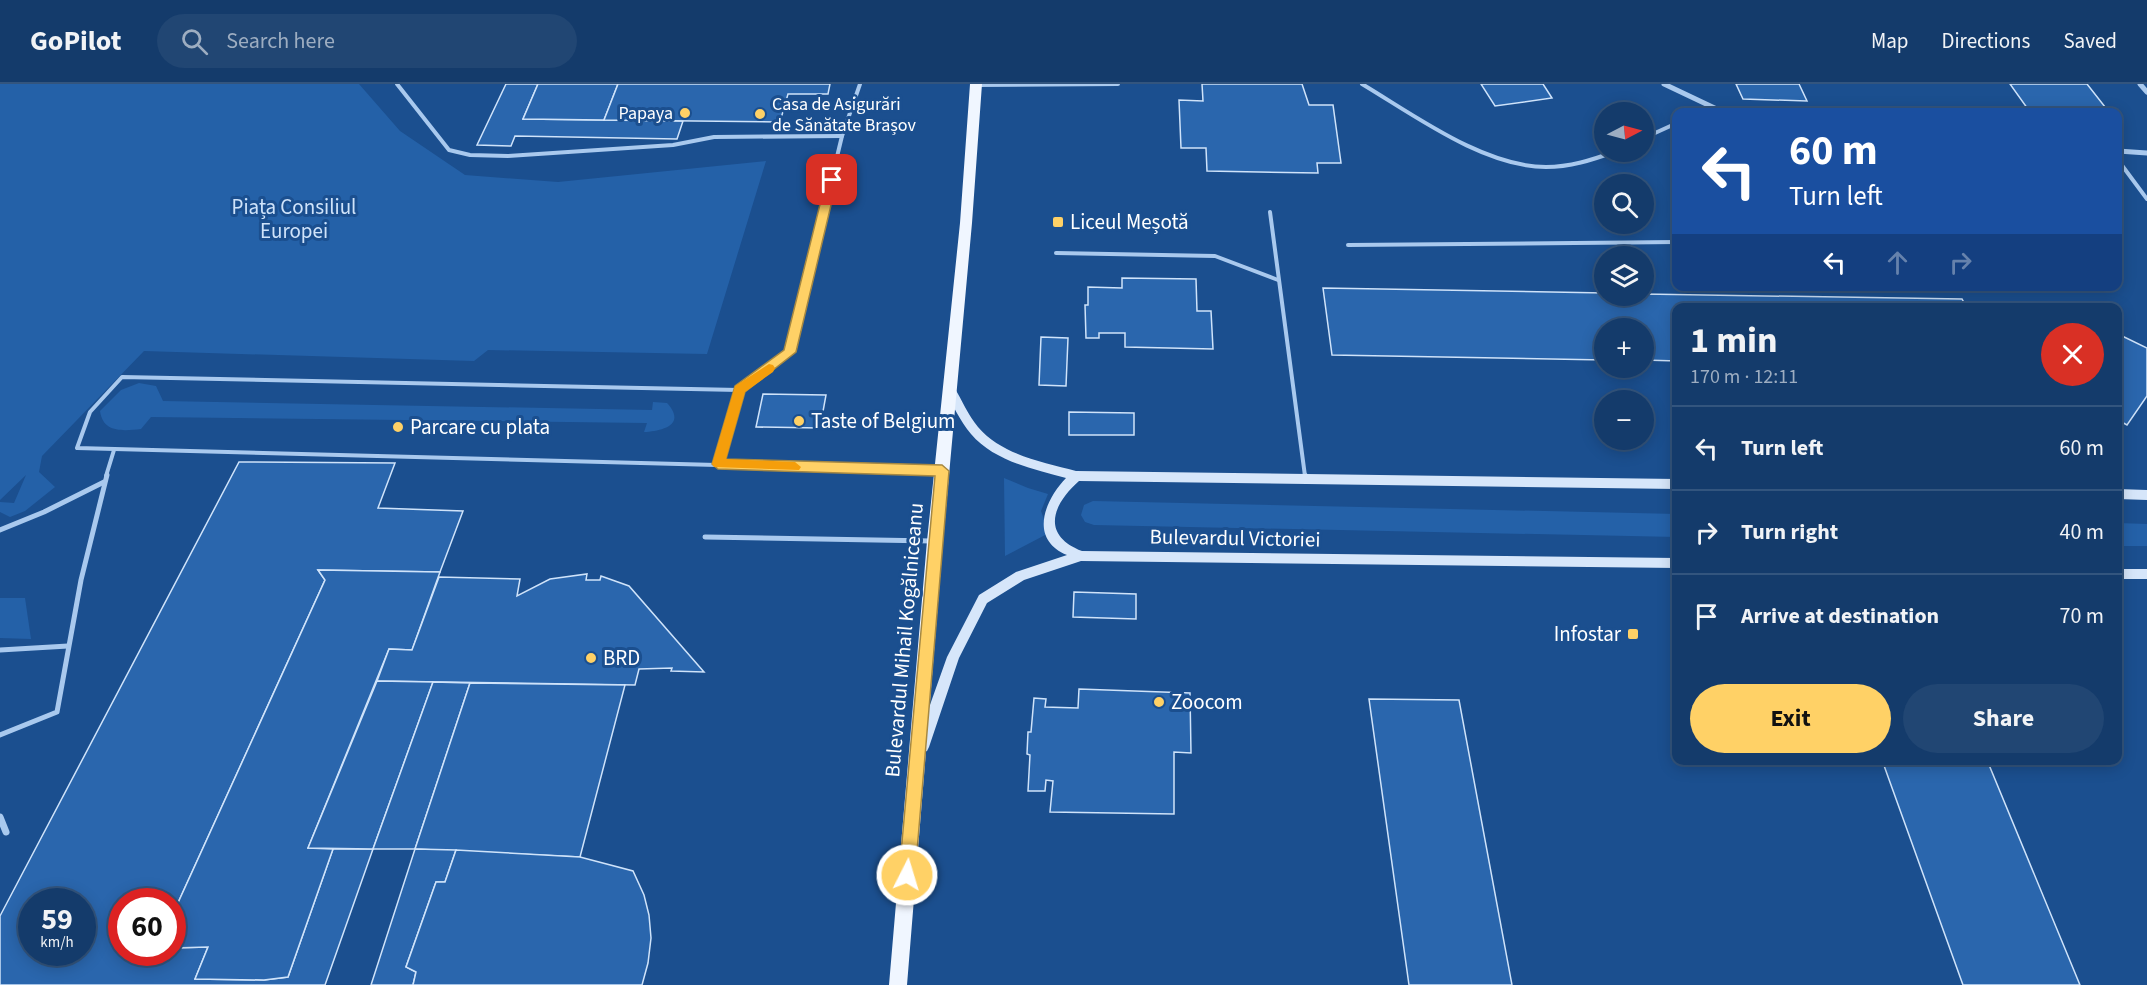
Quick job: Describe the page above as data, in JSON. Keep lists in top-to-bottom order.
{
  "streets": {
    "main road": ["Bulevardul Victoriei", "Bulevardul Mihail Kogălniceanu"]
  },
  "crossings": [
    ["Bulevardul Victoriei", "Bulevardul Mihail Kogălniceanu"]
  ],
  "parks": ["Piața Consiliul Europei"],
  "places": {
    "other": [
      "Papaya",
      "Casa de Asigurări de Sănătate Brașov",
      "Taste of Belgium",
      "Parcare cu plata",
      "BRD",
      "Zoocom"
    ],
    "transit": ["Liceul Meșotă", "Infostar"]
  },
  "north": "right",
  "page": {
    "header": "GoPilot",
    "search": "Search here",
    "nav": ["Map", "Directions", "Saved"],
    "map_buttons": ["+", "−"],
    "turn": ["60 m", "Turn left"],
    "heading": ["1 min", "170 m · 12:11"],
    "list": [
      {
        "name": "Turn left",
        "value": "60 m"
      },
      {
        "name": "Turn right",
        "value": "40 m"
      },
      {
        "name": "Arrive at destination",
        "value": "70 m"
      }
    ],
    "buttons": ["Exit", "Share"],
    "speed": "59 km/h",
    "limit": "60"
  }
}
